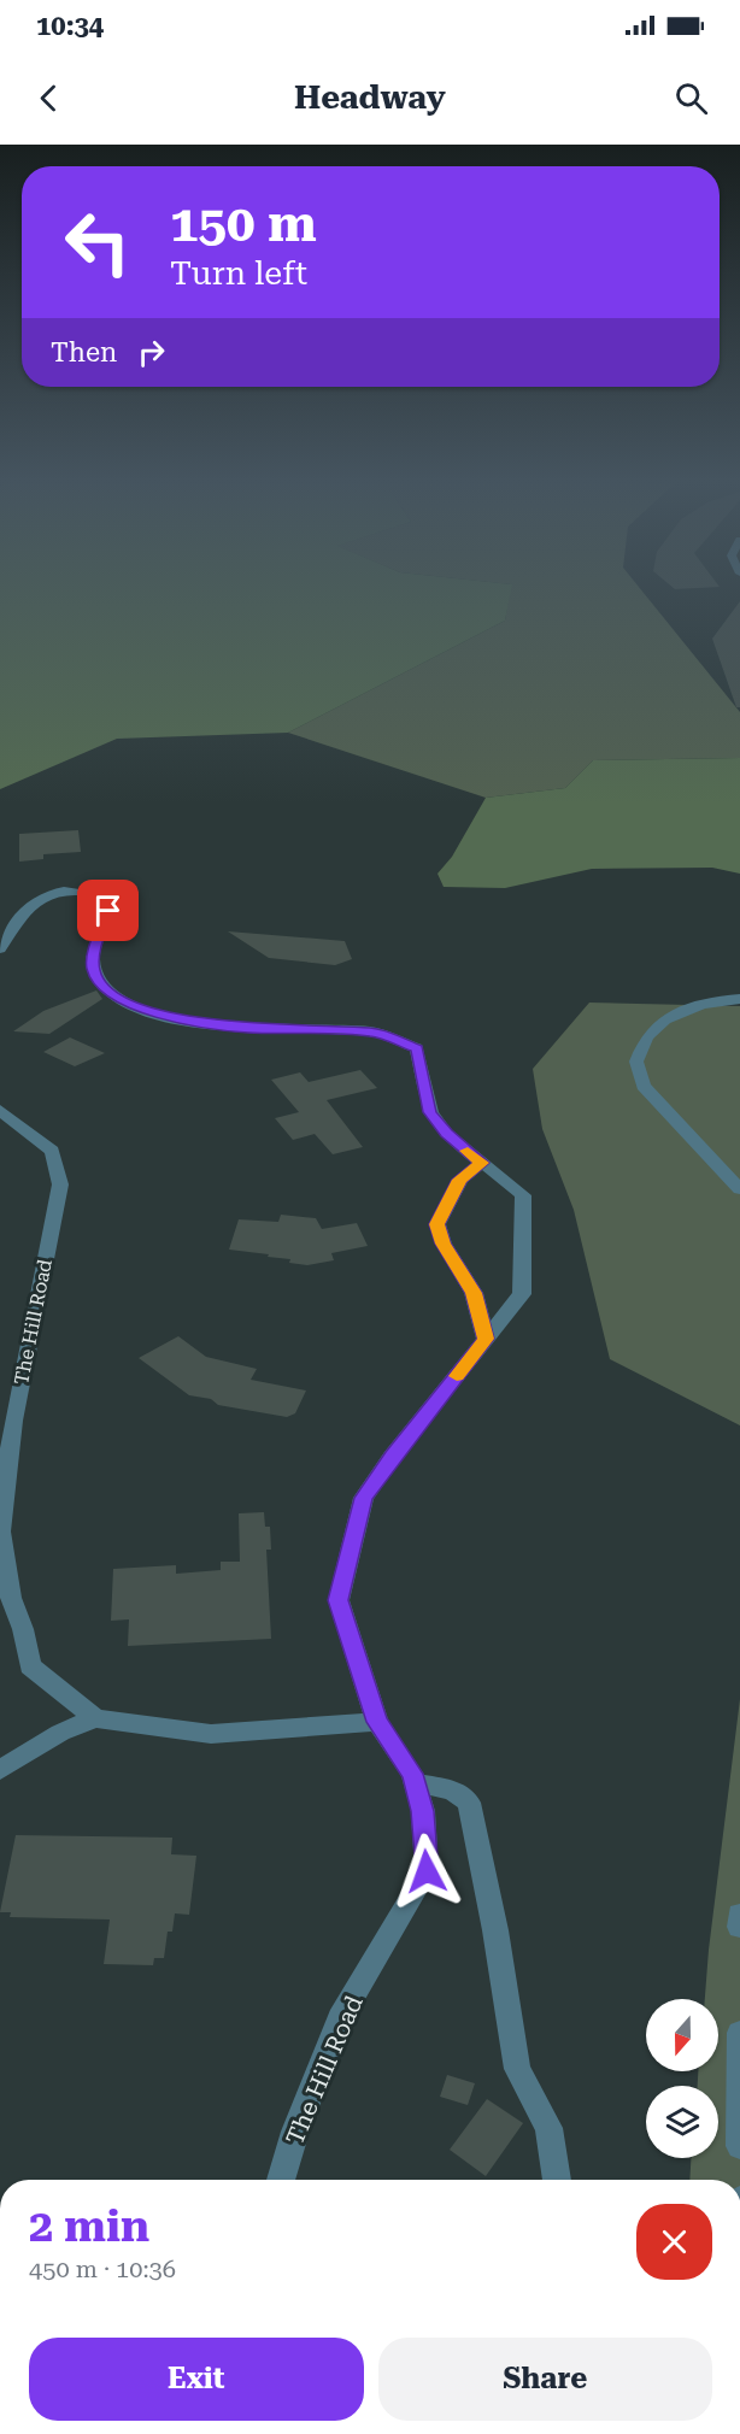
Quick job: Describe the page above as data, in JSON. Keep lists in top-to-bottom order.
{
  "streets": {
    "street": ["The Hill Road"]
  },
  "north": "bottom",
  "page": {
    "status": "10:34",
    "header": "Headway",
    "turn": ["150 m", "Turn left"],
    "then": "Then",
    "heading": ["2 min", "450 m · 10:36"],
    "buttons": ["Exit", "Share"]
  }
}
